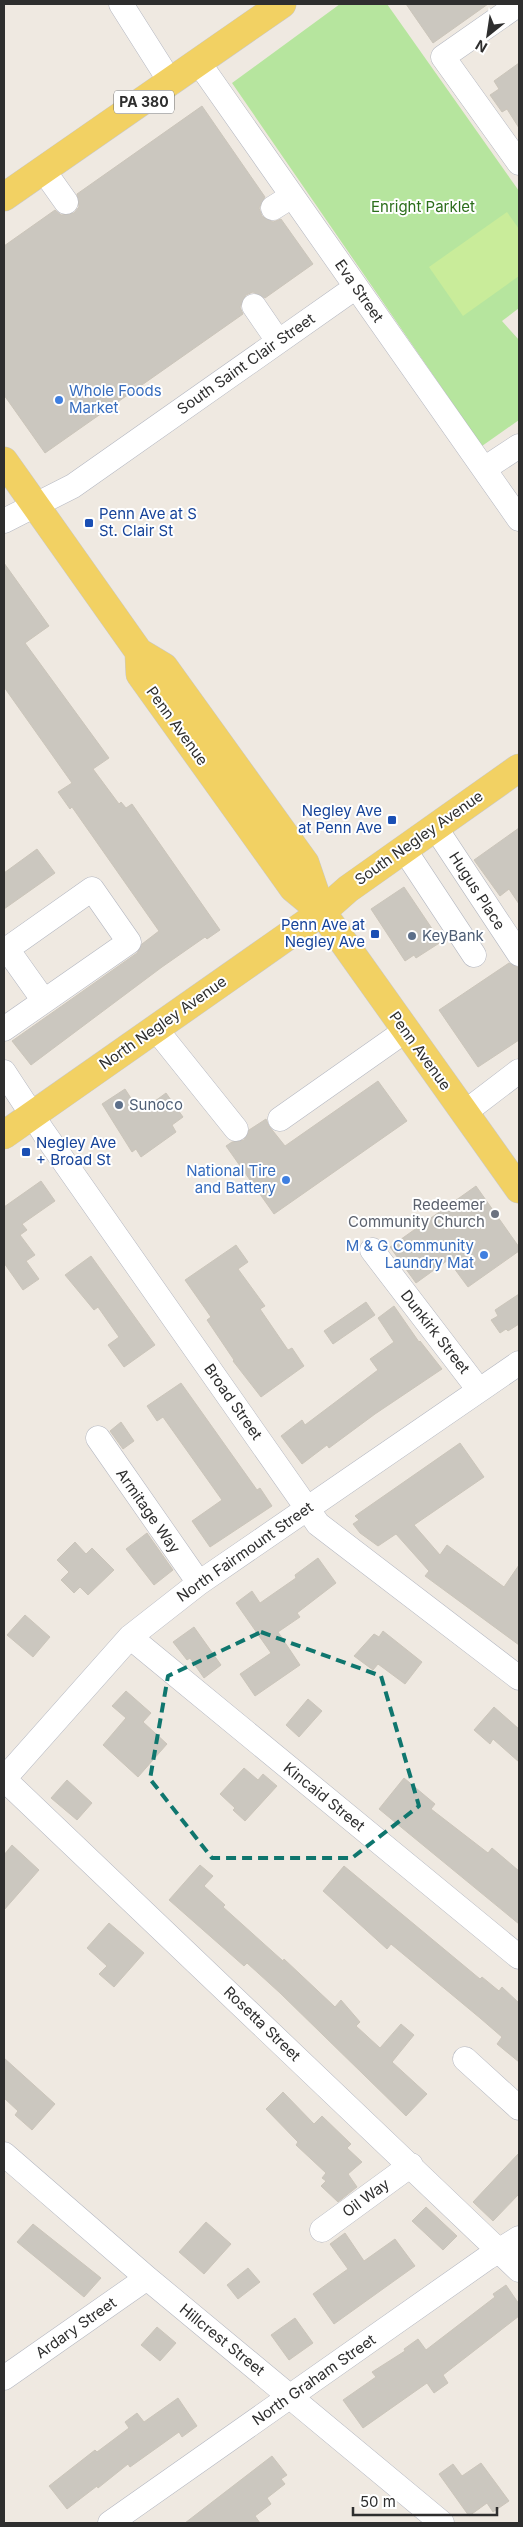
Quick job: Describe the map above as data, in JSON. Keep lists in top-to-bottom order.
{
  "streets": {
    "main road": [
      "PA 380",
      "Penn Avenue",
      "South Negley Avenue",
      "North Negley Avenue"
    ],
    "street": [
      "Eva Street",
      "South Saint Clair Street",
      "Hugus Place",
      "Dunkirk Street",
      "Broad Street",
      "Armitage Way",
      "North Fairmount Street",
      "Kincaid Street",
      "Rosetta Street",
      "Oil Way",
      "Ardary Street",
      "Hillcrest Street",
      "North Graham Street"
    ]
  },
  "crossings": [
    ["PA 380", "Eva Street"],
    ["Eva Street", "South Saint Clair Street"],
    ["South Saint Clair Street", "Penn Avenue"],
    ["Penn Avenue", "South Negley Avenue"],
    ["Penn Avenue", "North Negley Avenue"],
    ["South Negley Avenue", "Hugus Place"],
    ["South Negley Avenue", "North Negley Avenue"],
    ["North Negley Avenue", "Broad Street"],
    ["Dunkirk Street", "North Fairmount Street"],
    ["Broad Street", "North Fairmount Street"],
    ["Armitage Way", "North Fairmount Street"],
    ["North Fairmount Street", "Kincaid Street"],
    ["North Fairmount Street", "Rosetta Street"],
    ["Rosetta Street", "Oil Way"],
    ["Rosetta Street", "North Graham Street"],
    ["Ardary Street", "Hillcrest Street"],
    ["Hillcrest Street", "North Graham Street"]
  ],
  "parks": ["Enright Parklet"],
  "places": {
    "other": [
      "Whole Foods Market",
      "KeyBank",
      "Sunoco",
      "National Tire and Battery",
      "Redeemer Community Church",
      "M & G Community Laundry Mat"
    ],
    "transit": [
      "Penn Ave at S St. Clair St",
      "Negley Ave at Penn Ave",
      "Penn Ave at Negley Ave",
      "Negley Ave + Broad St"
    ]
  },
  "scale_bar": "50 m",
  "north": "bottom left"
}
